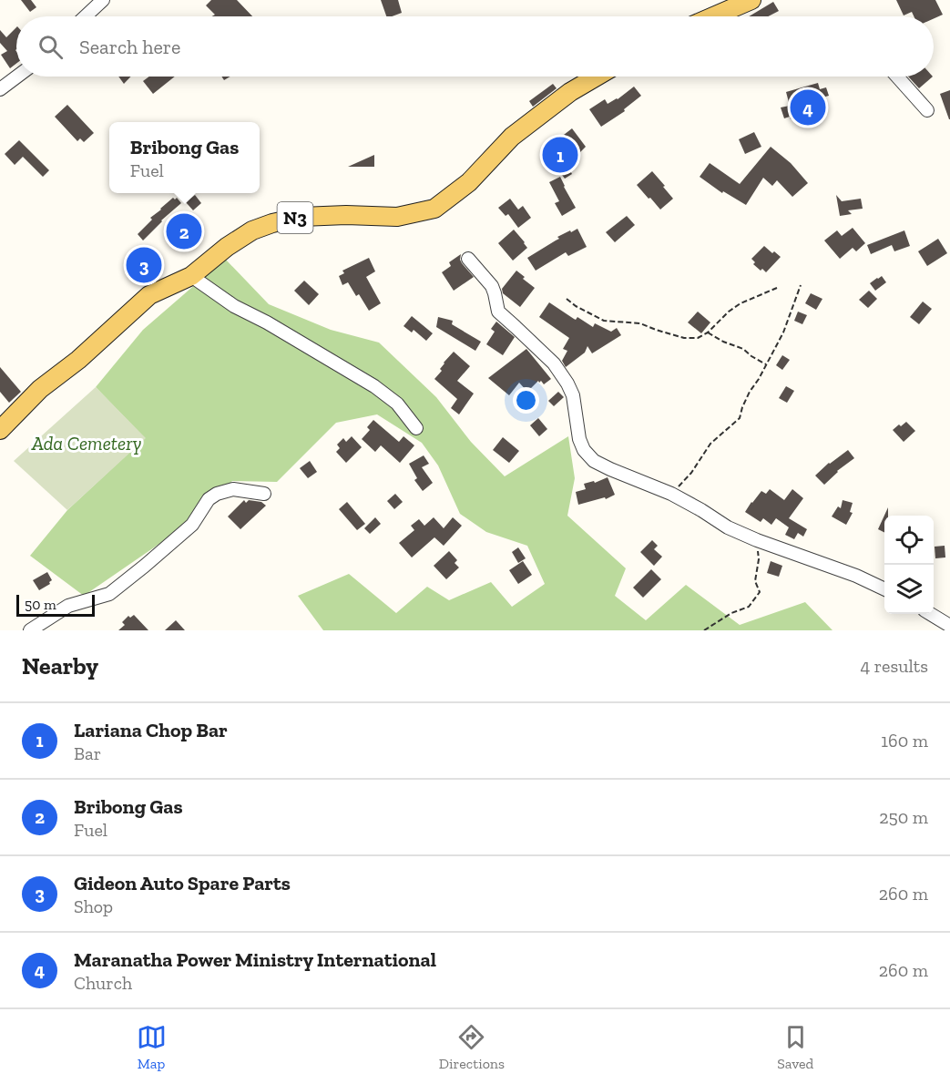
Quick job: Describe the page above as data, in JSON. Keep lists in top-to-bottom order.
{
  "streets": {
    "main road": ["N3"]
  },
  "parks": ["Ada Cemetery"],
  "scale_bar": "50 m",
  "page": {
    "search": "Search here",
    "pins": [
      "4",
      "1",
      "2",
      "3"
    ],
    "popup": ["Bribong Gas", "Fuel"],
    "scale": "50 m",
    "heading": ["Nearby", "4 results"],
    "list": [
      {
        "mark": "1",
        "name": "Lariana Chop Bar",
        "note": "Bar",
        "value": "160 m"
      },
      {
        "mark": "2",
        "name": "Bribong Gas",
        "note": "Fuel",
        "value": "250 m"
      },
      {
        "mark": "3",
        "name": "Gideon Auto Spare Parts",
        "note": "Shop",
        "value": "260 m"
      },
      {
        "mark": "4",
        "name": "Maranatha Power Ministry International",
        "note": "Church",
        "value": "260 m"
      }
    ],
    "nav": ["Map", "Directions", "Saved"]
  }
}
